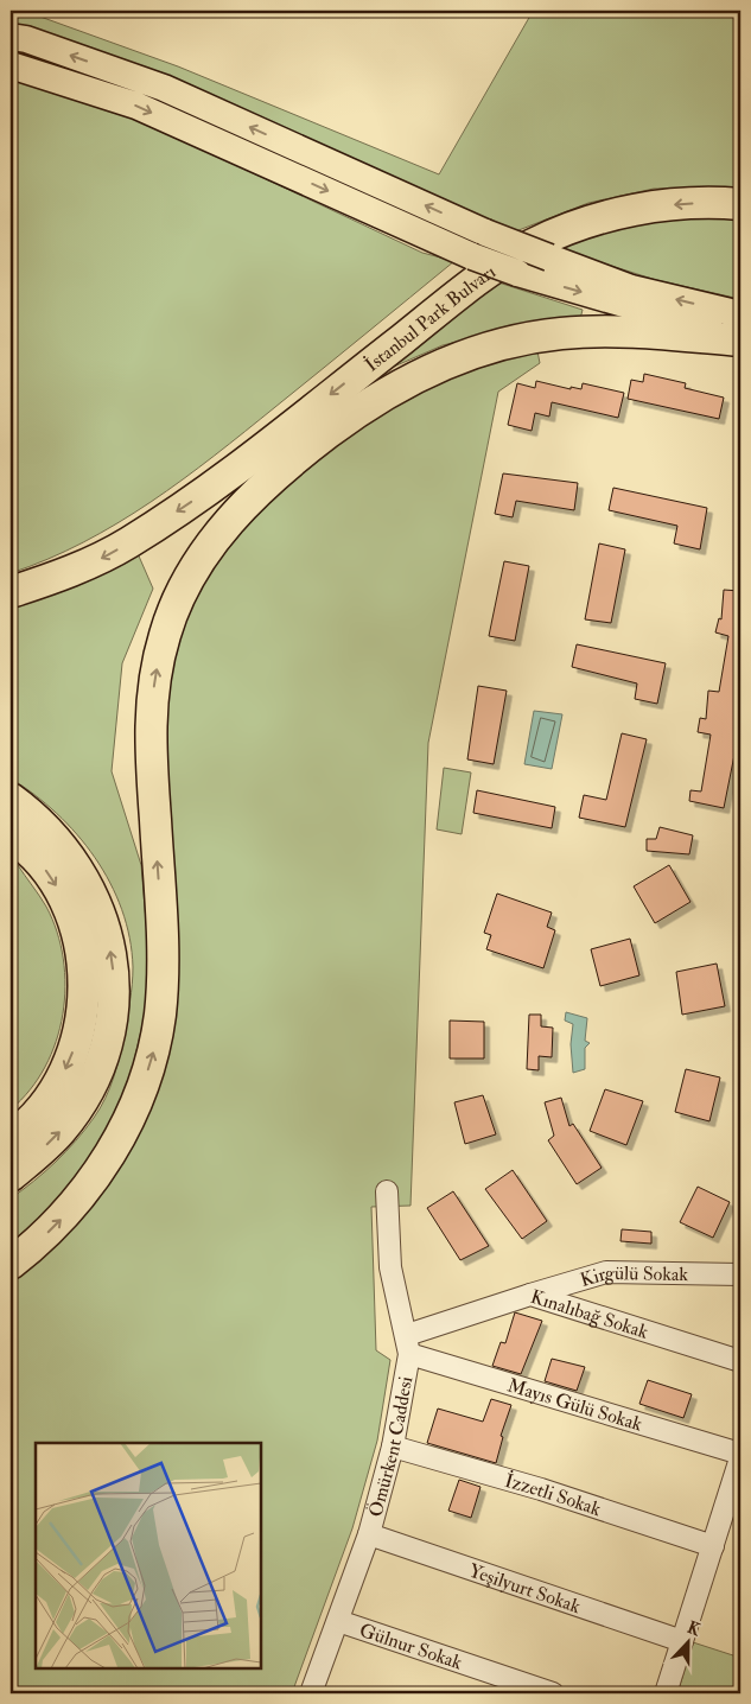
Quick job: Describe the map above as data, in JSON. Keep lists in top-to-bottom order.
{
  "streets": {
    "highway": ["İstanbul Park Bulvarı"],
    "street": [
      "Kirgülü Sokak",
      "Kınalıbağ Sokak",
      "Mayıs Gülü Sokak",
      "Ömürkent Caddesi",
      "İzzetli Sokak",
      "Yeşilyurt Sokak",
      "Gülnur Sokak"
    ]
  },
  "crossings": [
    ["Kirgülü Sokak", "Kınalıbağ Sokak"],
    ["Kınalıbağ Sokak", "Mayıs Gülü Sokak"],
    ["Kınalıbağ Sokak", "Ömürkent Caddesi"],
    ["Mayıs Gülü Sokak", "Ömürkent Caddesi"],
    ["Ömürkent Caddesi", "İzzetli Sokak"],
    ["Ömürkent Caddesi", "Yeşilyurt Sokak"],
    ["Ömürkent Caddesi", "Gülnur Sokak"]
  ],
  "north": "top"
}
